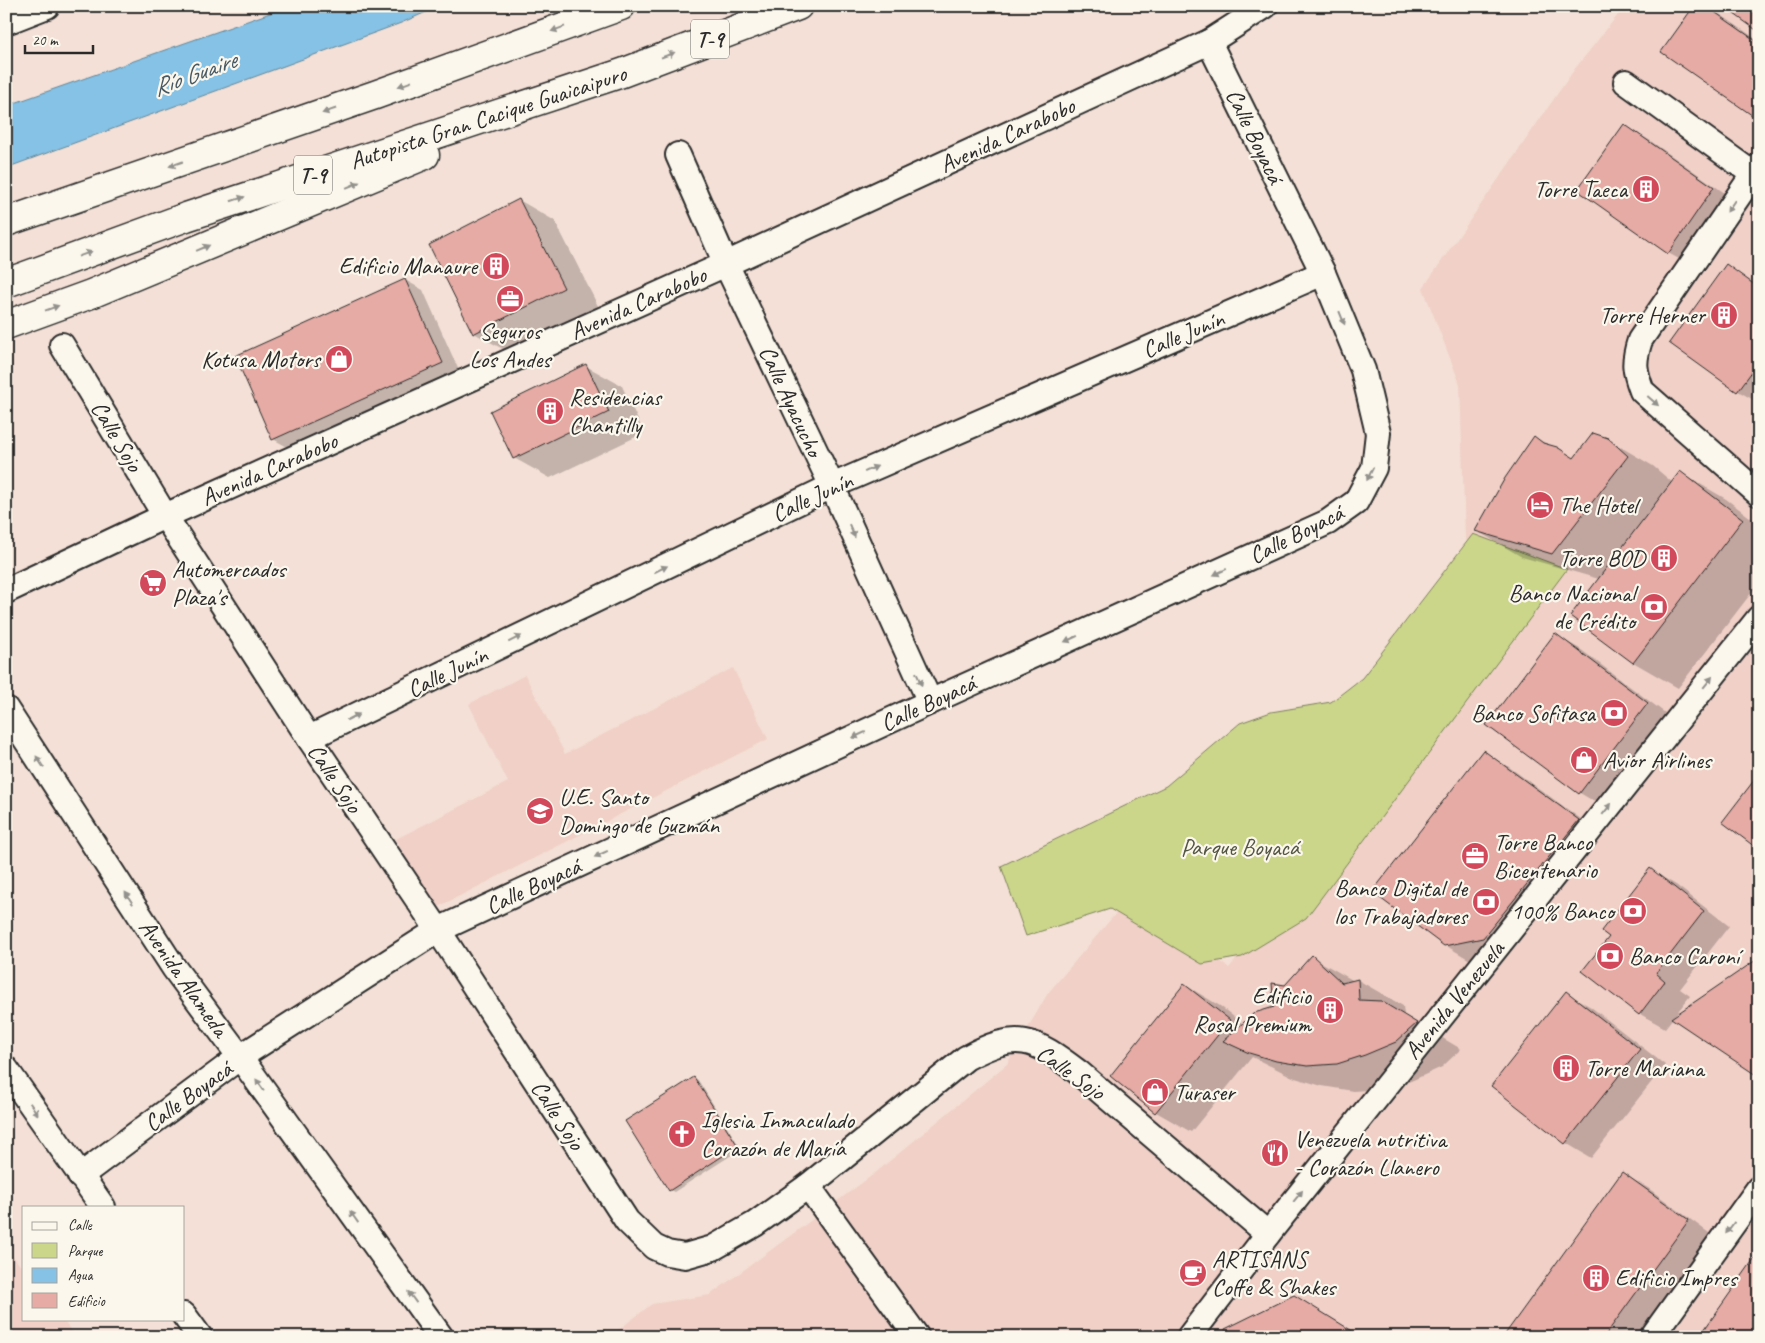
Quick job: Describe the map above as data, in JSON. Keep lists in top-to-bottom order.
{
  "streets": {
    "highway": ["T-9", "Autopista Gran Cacique Guaicaipuro"],
    "street": [
      "Avenida Carabobo",
      "Calle Boyacá",
      "Calle Junín",
      "Calle Ayacucho",
      "Calle Sojo",
      "Avenida Alameda",
      "Avenida Venezuela"
    ]
  },
  "crossings": [
    ["Avenida Carabobo", "Calle Boyacá"],
    ["Avenida Carabobo", "Calle Ayacucho"],
    ["Avenida Carabobo", "Calle Sojo"],
    ["Calle Boyacá", "Calle Junín"],
    ["Calle Boyacá", "Calle Ayacucho"],
    ["Calle Boyacá", "Calle Sojo"],
    ["Calle Boyacá", "Avenida Alameda"],
    ["Calle Junín", "Calle Ayacucho"],
    ["Calle Junín", "Calle Sojo"],
    ["Calle Sojo", "Avenida Venezuela"]
  ],
  "one_way": [
    "Calle Boyacá",
    "Calle Junín",
    "Calle Ayacucho",
    "Avenida Alameda",
    "Avenida Venezuela"
  ],
  "water": ["Río Guaire"],
  "parks": ["Parque Boyacá"],
  "places": {
    "building": [
      "Torre Taeca",
      "Edificio Manaure",
      "Torre Herner",
      "Residencias Chantilly",
      "Torre BOD",
      "Edificio Rosal Premium",
      "Torre Mariana",
      "Edificio Impres"
    ],
    "office": ["Seguros Los Andes", "Torre Banco Bicentenario"],
    "shop": ["Kotusa Motors", "Avior Airlines", "Turaser"],
    "hotel": ["The Hotel"],
    "supermarket": ["Automercados Plaza's"],
    "bank": [
      "Banco Nacional de Crédito",
      "Banco Sofitasa",
      "Banco Digital de los Trabajadores",
      "100% Banco",
      "Banco Caroní"
    ],
    "school or university": ["U.E. Santo Domingo de Guzmán"],
    "church": ["Iglesia Inmaculado Corazón de María"],
    "restaurant": ["Venezuela nutritiva - Corazón Llanero"],
    "cafe": ["ARTISANS Coffe & Shakes"]
  },
  "legend": [
    "Calle",
    "Parque",
    "Agua",
    "Edificio"
  ],
  "scale_bar": "20 m"
}
